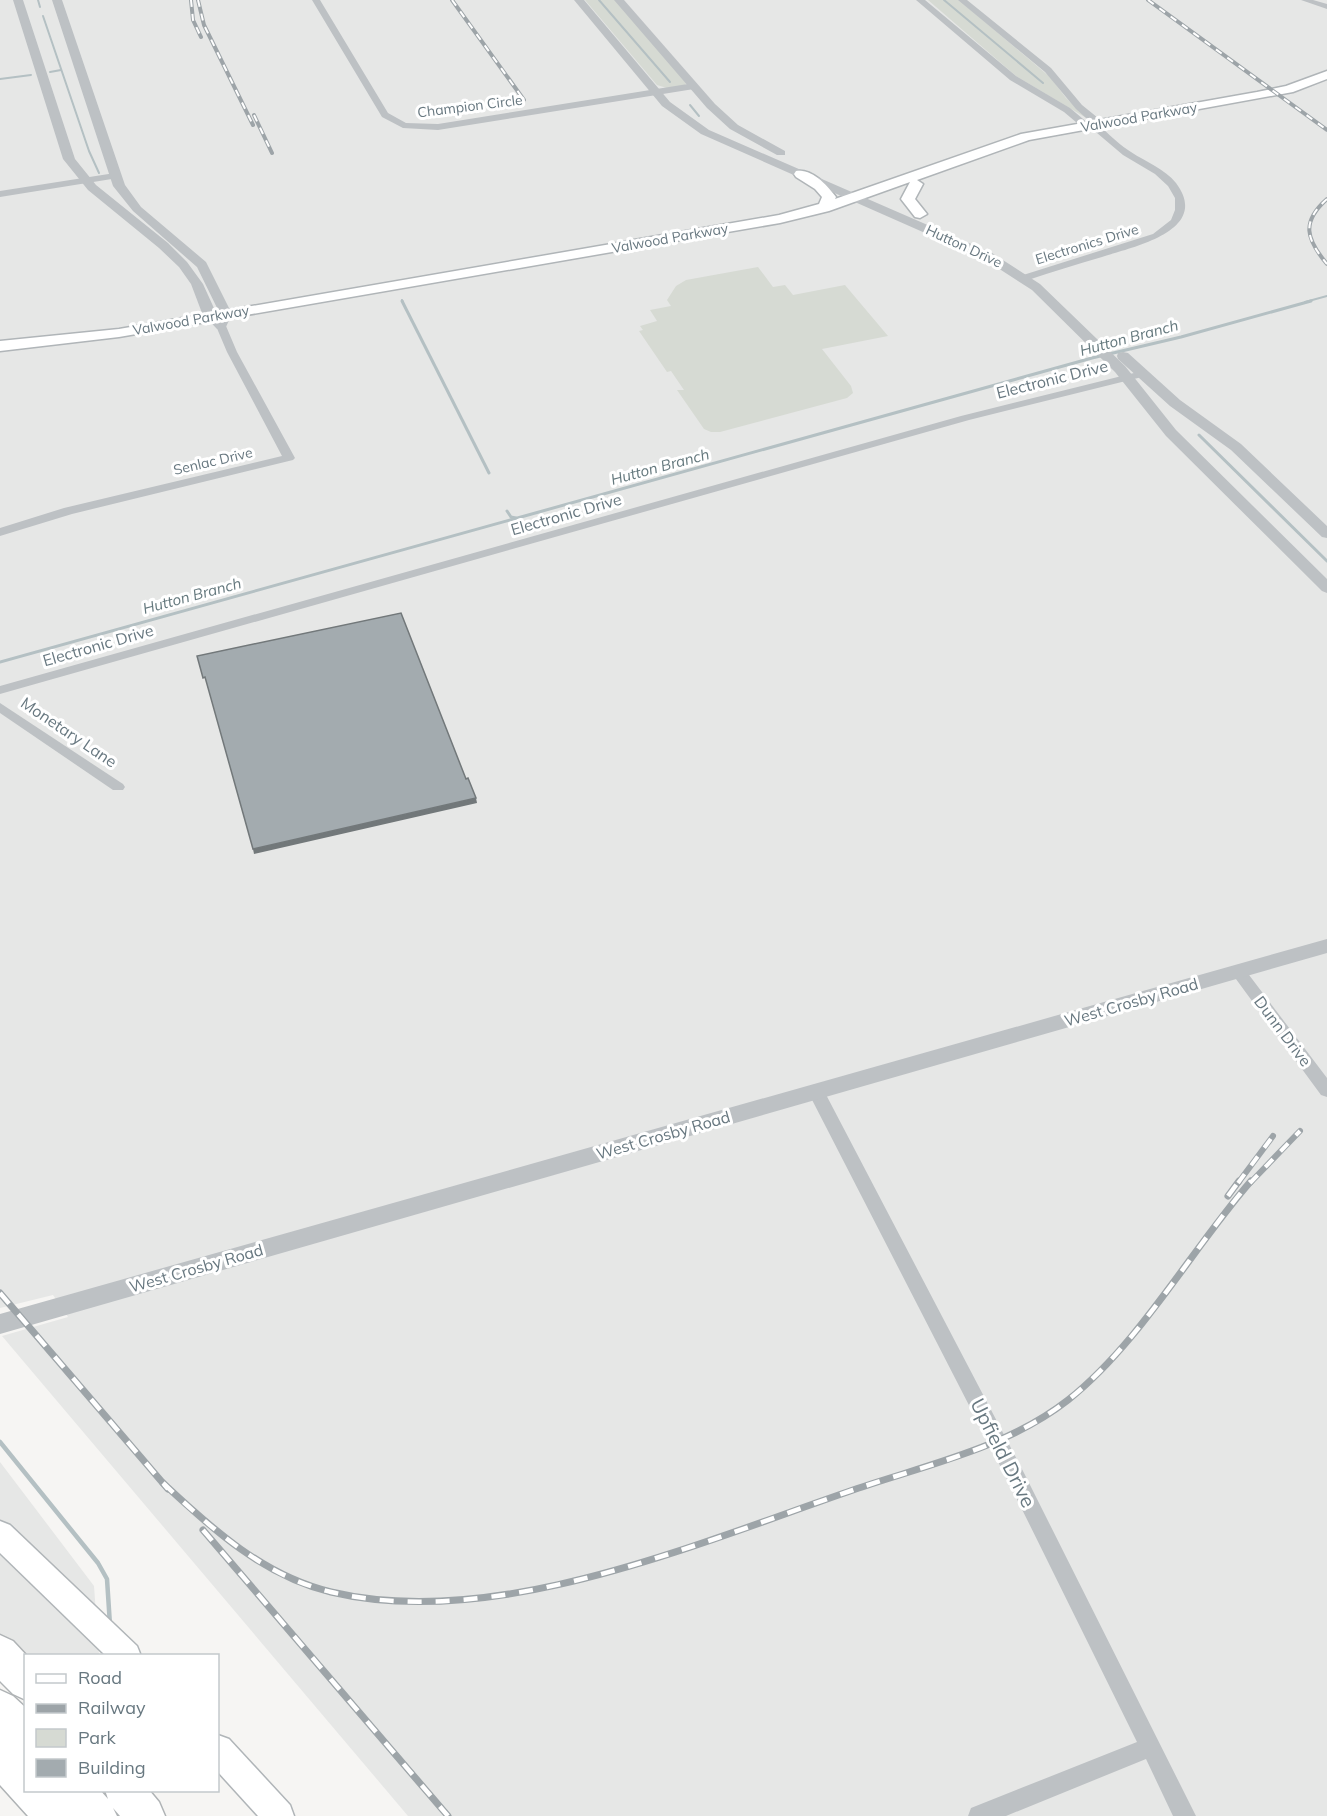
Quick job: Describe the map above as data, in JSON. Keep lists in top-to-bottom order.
{
  "streets": {
    "main road": ["Valwood Parkway"],
    "street": [
      "Champion Circle",
      "Electronics Drive",
      "Hutton Drive",
      "Electronic Drive",
      "Senlac Drive",
      "Monetary Lane",
      "West Crosby Road",
      "Dunn Drive",
      "Upfield Drive"
    ]
  },
  "crossings": [
    ["Champion Circle", "Hutton Drive"],
    ["Valwood Parkway", "Electronics Drive"],
    ["Valwood Parkway", "Hutton Drive"],
    ["Valwood Parkway", "Senlac Drive"],
    ["Electronics Drive", "Hutton Drive"],
    ["Hutton Drive", "Electronic Drive"],
    ["West Crosby Road", "Dunn Drive"],
    ["West Crosby Road", "Upfield Drive"]
  ],
  "water": ["Hutton Branch"],
  "legend": [
    "Road",
    "Railway",
    "Park",
    "Building"
  ]
}
